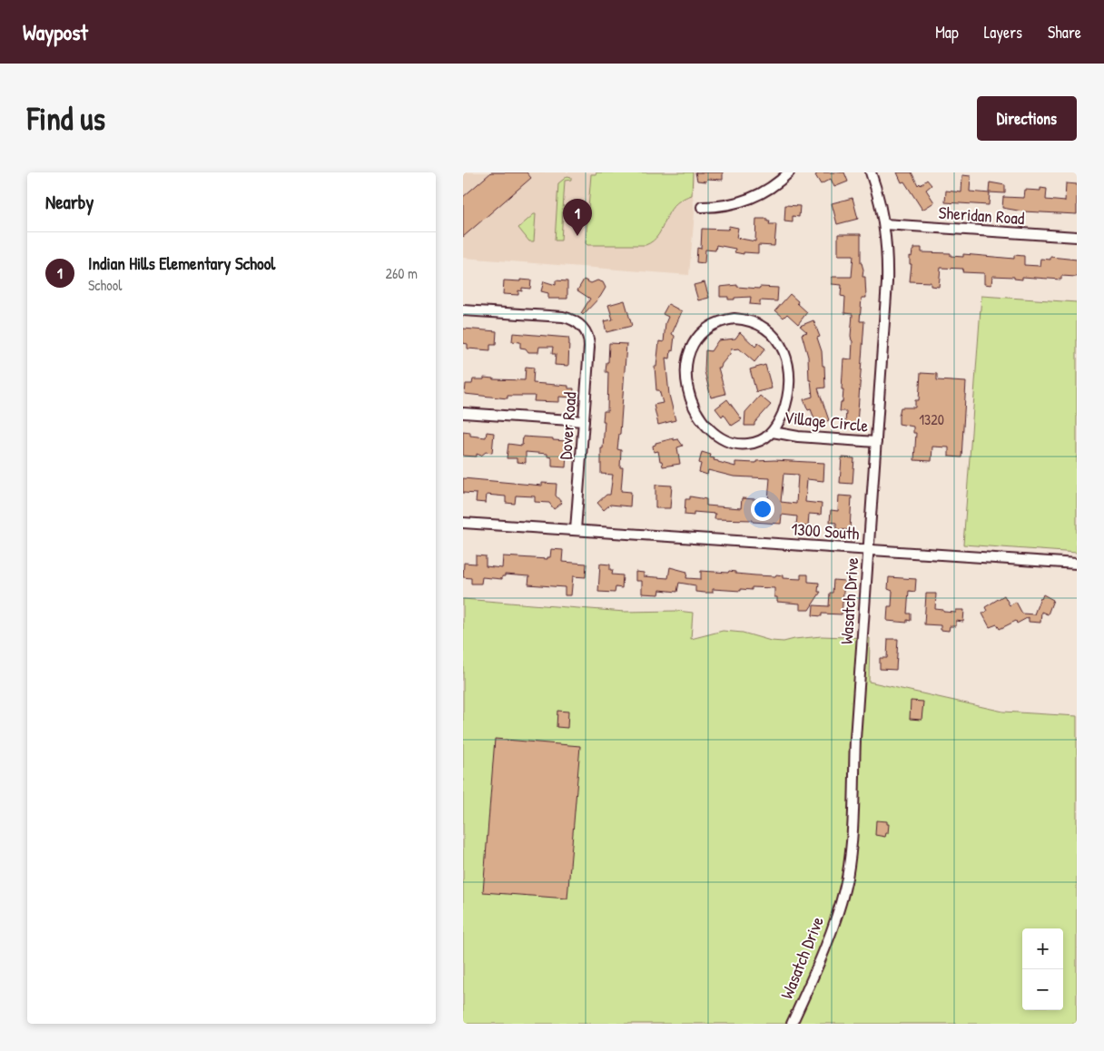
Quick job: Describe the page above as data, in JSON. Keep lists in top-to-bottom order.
{
  "streets": {
    "street": [
      "Sheridan Road",
      "Village Circle",
      "Dover Road",
      "1300 South",
      "Wasatch Drive"
    ]
  },
  "crossings": [
    ["Sheridan Road", "Wasatch Drive"],
    ["Village Circle", "Wasatch Drive"],
    ["Dover Road", "1300 South"],
    ["1300 South", "Wasatch Drive"]
  ],
  "house_numbers": ["1320"],
  "page": {
    "header": "Waypost",
    "nav": ["Map", "Layers", "Share"],
    "buttons": "Directions",
    "title": "Find us",
    "heading": "Nearby",
    "pins": "1",
    "list": [
      {
        "mark": "1",
        "name": "Indian Hills Elementary School",
        "note": "School",
        "value": "260 m"
      }
    ],
    "map_buttons": ["+", "−"]
  }
}
